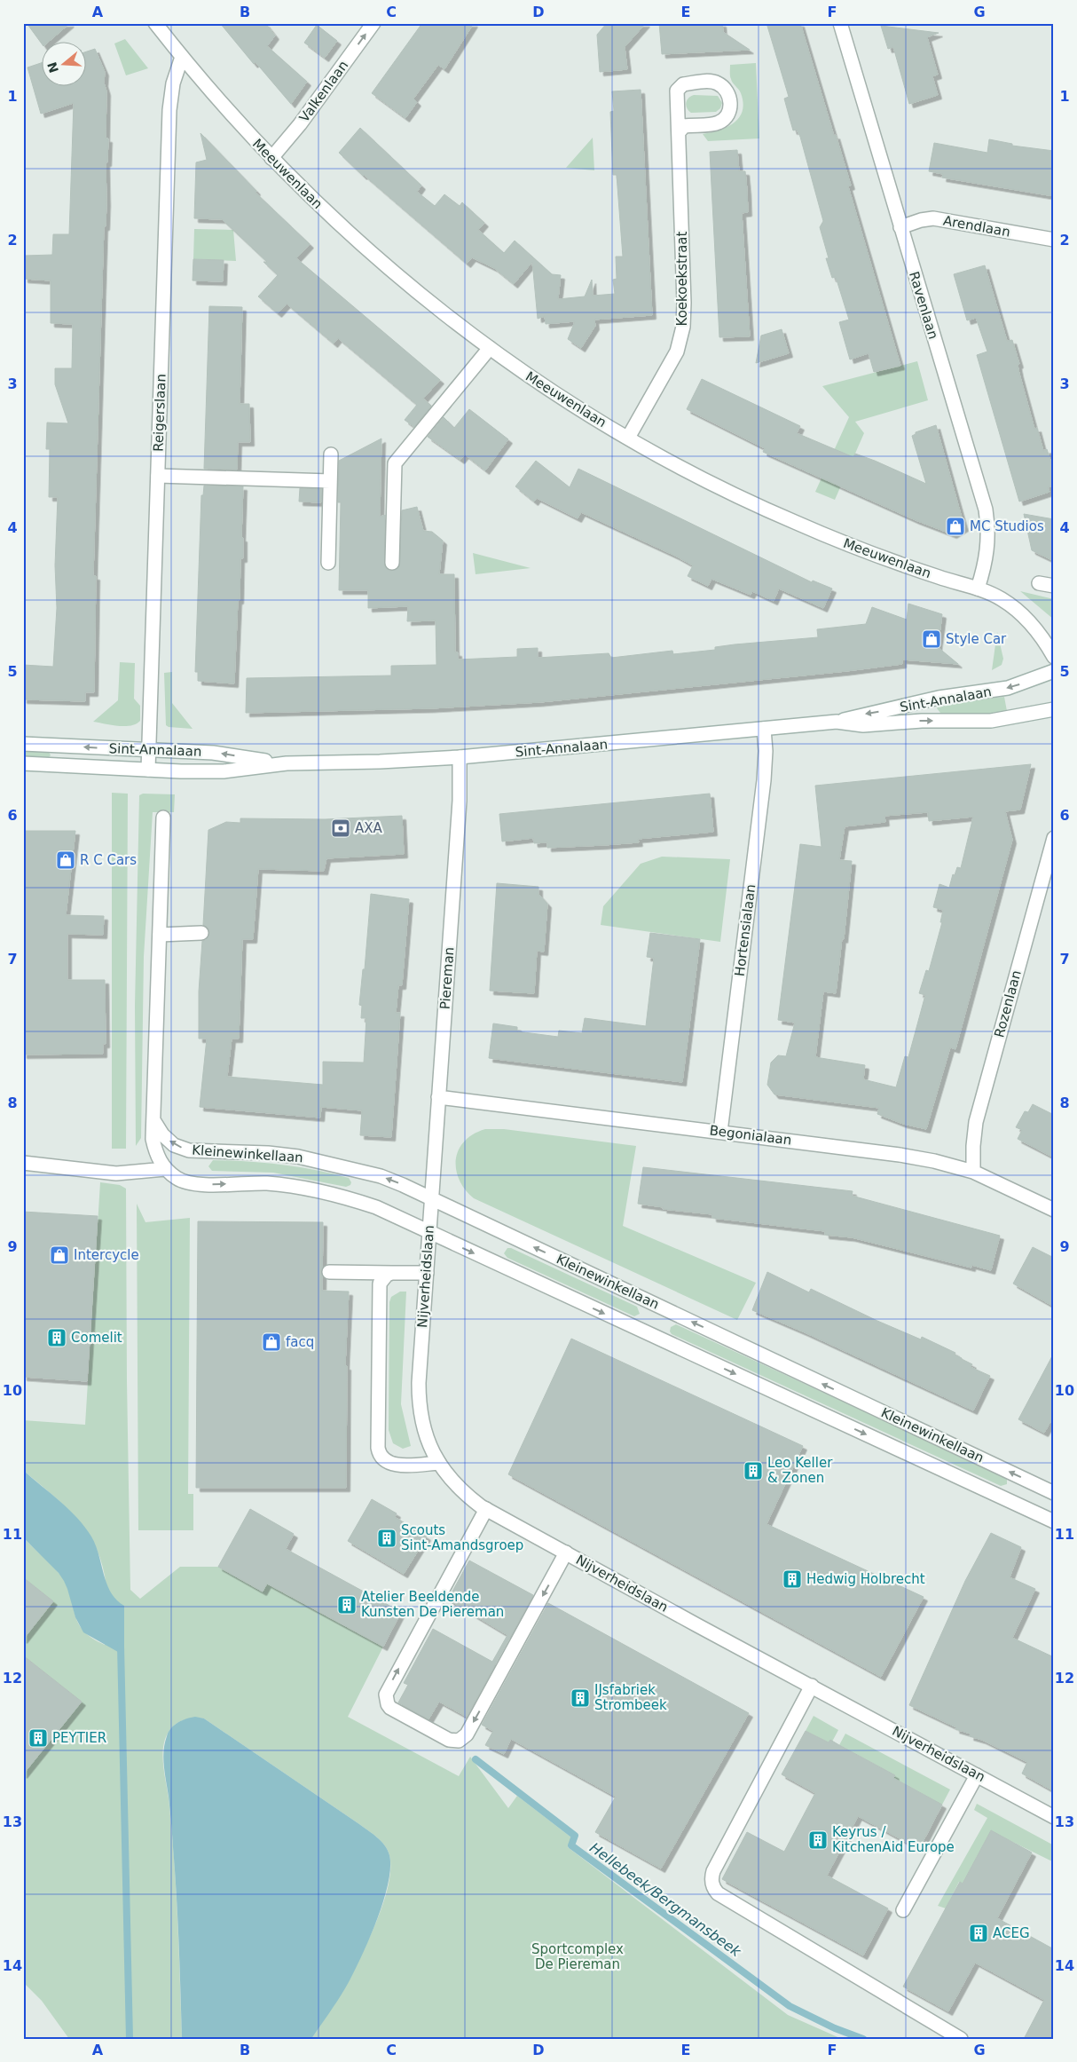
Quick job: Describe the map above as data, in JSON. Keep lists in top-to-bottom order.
{
  "streets": {
    "street": [
      "Valkenlaan",
      "Meeuwenlaan",
      "Arendlaan",
      "Koekoekstraat",
      "Ravenlaan",
      "Reigerslaan",
      "Sint-Annalaan",
      "Hortensialaan",
      "Piereman",
      "Rozenlaan",
      "Begonialaan",
      "Kleinewinkellaan",
      "Nijverheidslaan"
    ]
  },
  "crossings": [
    ["Valkenlaan", "Meeuwenlaan"],
    ["Meeuwenlaan", "Koekoekstraat"],
    ["Meeuwenlaan", "Ravenlaan"],
    ["Meeuwenlaan", "Reigerslaan"],
    ["Arendlaan", "Ravenlaan"],
    ["Reigerslaan", "Sint-Annalaan"],
    ["Sint-Annalaan", "Hortensialaan"],
    ["Sint-Annalaan", "Piereman"],
    ["Hortensialaan", "Begonialaan"],
    ["Piereman", "Begonialaan"],
    ["Piereman", "Kleinewinkellaan"],
    ["Piereman", "Nijverheidslaan"],
    ["Rozenlaan", "Begonialaan"],
    ["Kleinewinkellaan", "Nijverheidslaan"]
  ],
  "one_way": ["Valkenlaan"],
  "water": ["Hellebeek/Bergmansbeek"],
  "parks": ["Sportcomplex De Piereman"],
  "places": {
    "shop": [
      "MC Studios",
      "Style Car",
      "R C Cars",
      "Intercycle",
      "facq"
    ],
    "bank": ["AXA"],
    "building": [
      "Comelit",
      "Leo Keller & Zonen",
      "Scouts Sint-Amandsgroep",
      "Hedwig Holbrecht",
      "Atelier Beeldende Kunsten De Piereman",
      "IJsfabriek Strombeek",
      "PEYTIER",
      "Keyrus / KitchenAid Europe",
      "ACEG"
    ]
  },
  "north": "left",
  "grid": {
    "columns": [
      "A",
      "B",
      "C",
      "D",
      "E",
      "F",
      "G"
    ],
    "rows": [
      "1",
      "2",
      "3",
      "4",
      "5",
      "6",
      "7",
      "8",
      "9",
      "10",
      "11",
      "12",
      "13",
      "14"
    ]
  }
}
